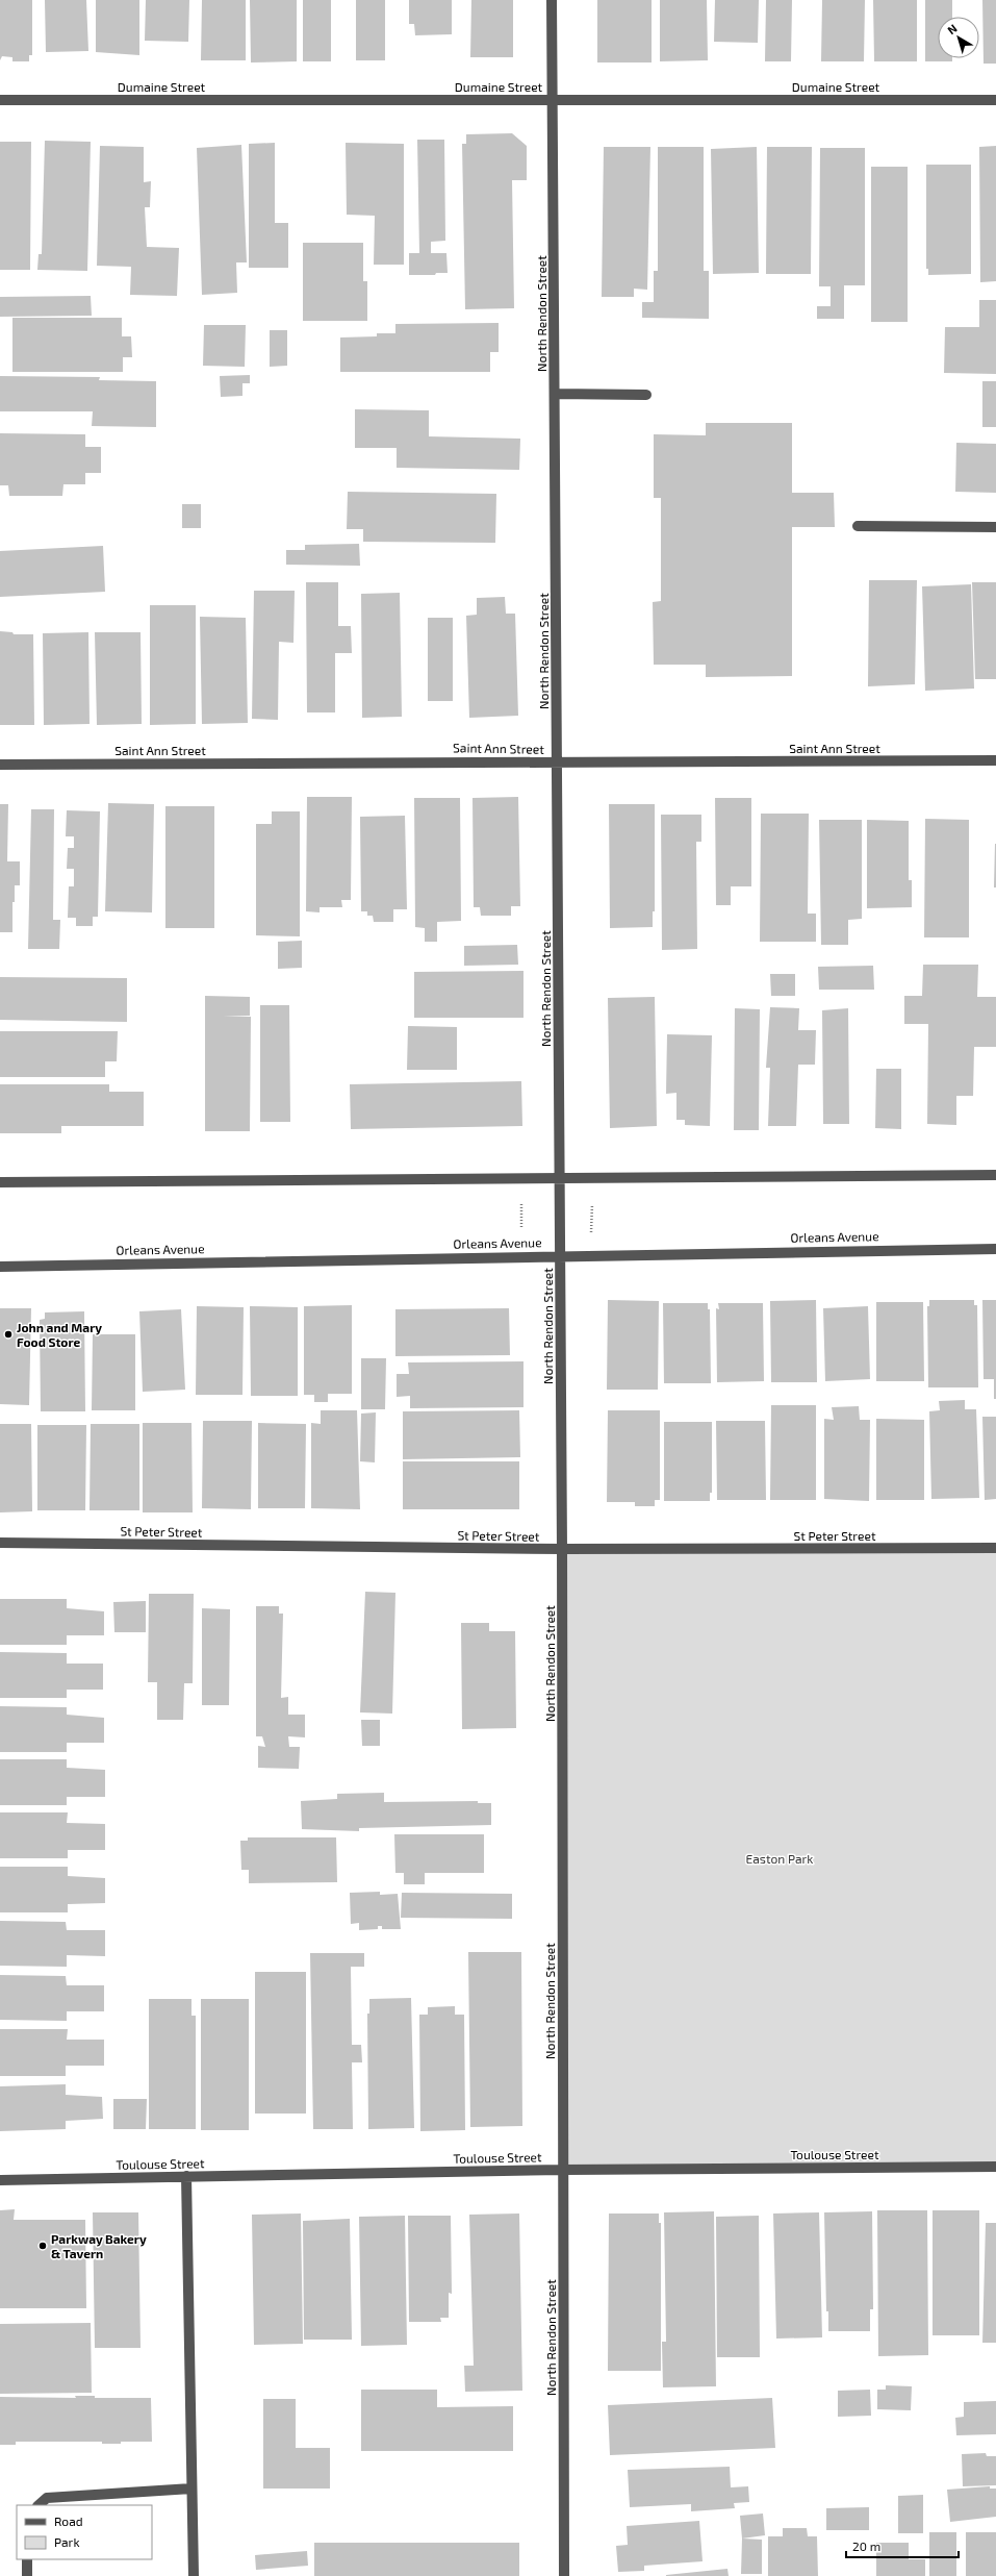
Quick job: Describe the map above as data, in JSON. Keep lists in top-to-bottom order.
{
  "streets": {
    "street": [
      "Dumaine Street",
      "North Rendon Street",
      "Saint Ann Street",
      "Orleans Avenue",
      "St Peter Street",
      "Toulouse Street"
    ]
  },
  "crossings": [
    ["Dumaine Street", "North Rendon Street"],
    ["North Rendon Street", "Saint Ann Street"],
    ["North Rendon Street", "Orleans Avenue"],
    ["North Rendon Street", "St Peter Street"],
    ["North Rendon Street", "Toulouse Street"]
  ],
  "parks": ["Easton Park"],
  "places": ["John and Mary Food Store", "Parkway Bakery & Tavern"],
  "legend": ["Road", "Park"],
  "scale_bar": "20 m",
  "north": "top left"
}
